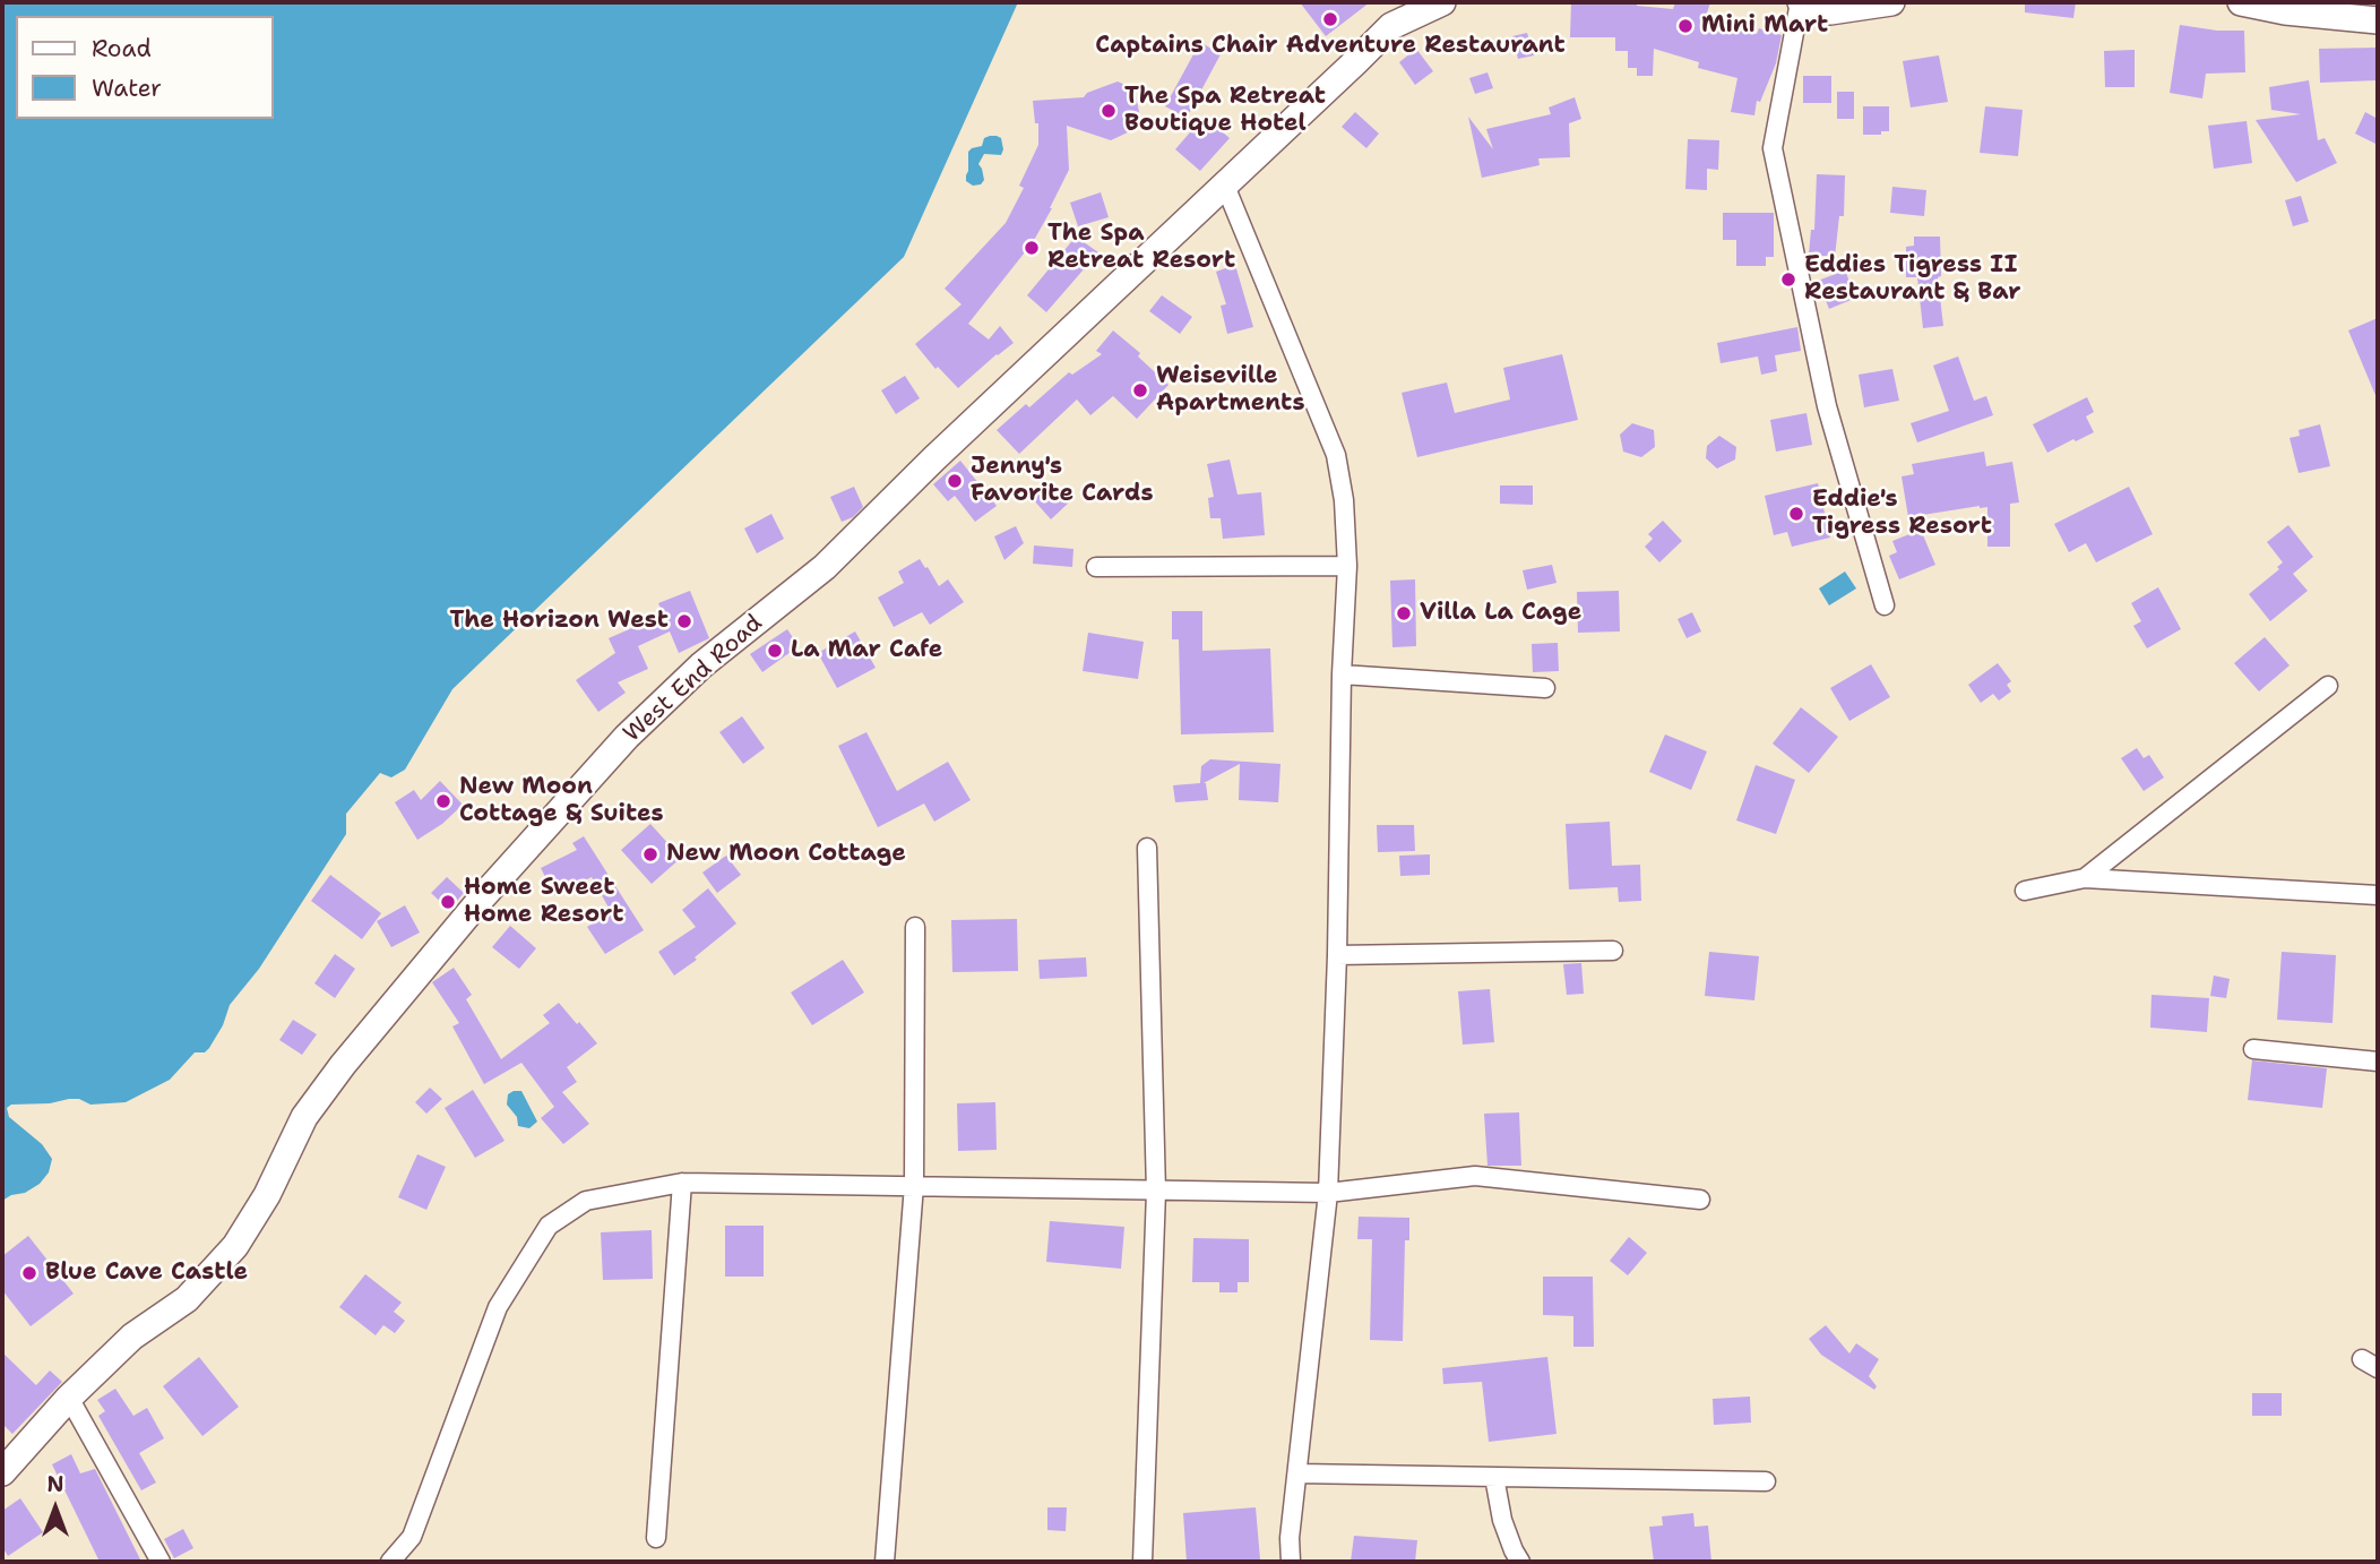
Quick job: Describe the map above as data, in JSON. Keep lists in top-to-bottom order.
{
  "streets": {
    "main road": ["West End Road"]
  },
  "places": [
    "Captains Chair Adventure Restaurant",
    "Mini Mart",
    "The Spa Retreat Boutique Hotel",
    "The Spa Retreat Resort",
    "Eddies Tigress II Restaurant & Bar",
    "Weiseville Apartments",
    "Jenny's Favorite Cards",
    "Eddie's Tigress Resort",
    "Villa La Cage",
    "The Horizon West",
    "La Mar Cafe",
    "New Moon Cottage & Suites",
    "New Moon Cottage",
    "Home Sweet Home Resort",
    "Blue Cave Castle"
  ],
  "legend": ["Road", "Water"],
  "north": "top"
}
